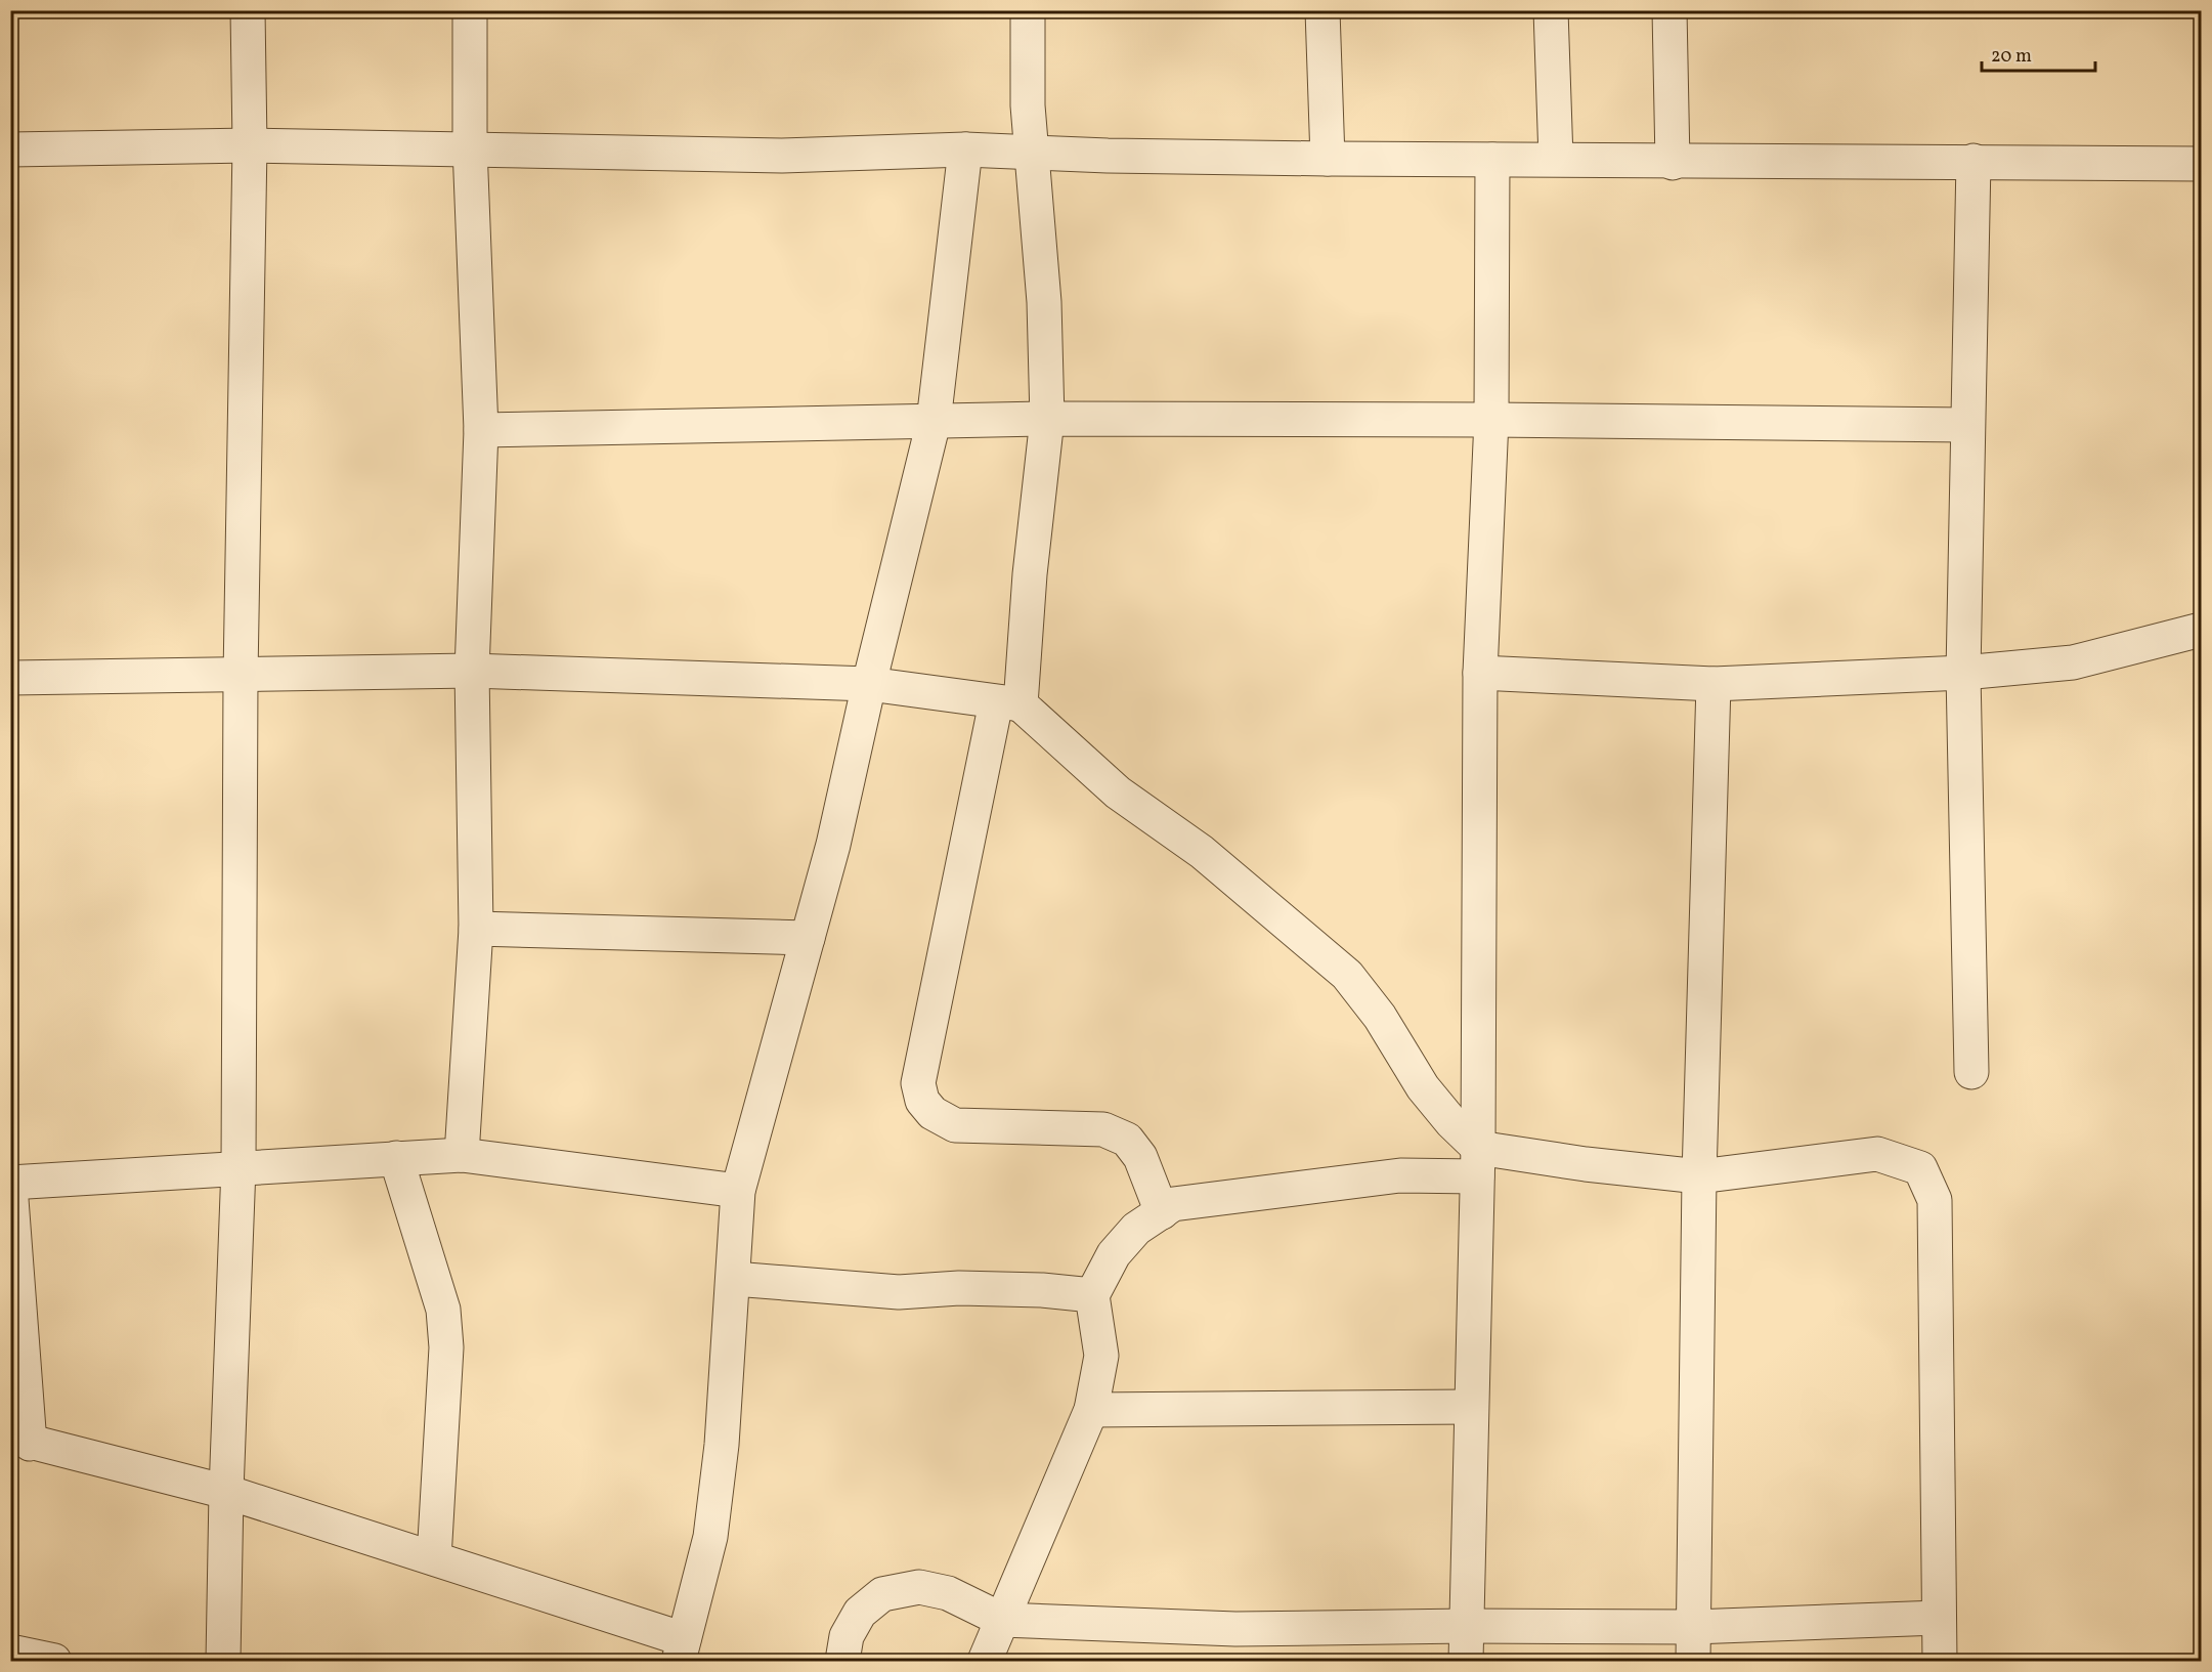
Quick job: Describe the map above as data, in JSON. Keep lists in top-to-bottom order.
{
  "scale_bar": "20 m"
}
